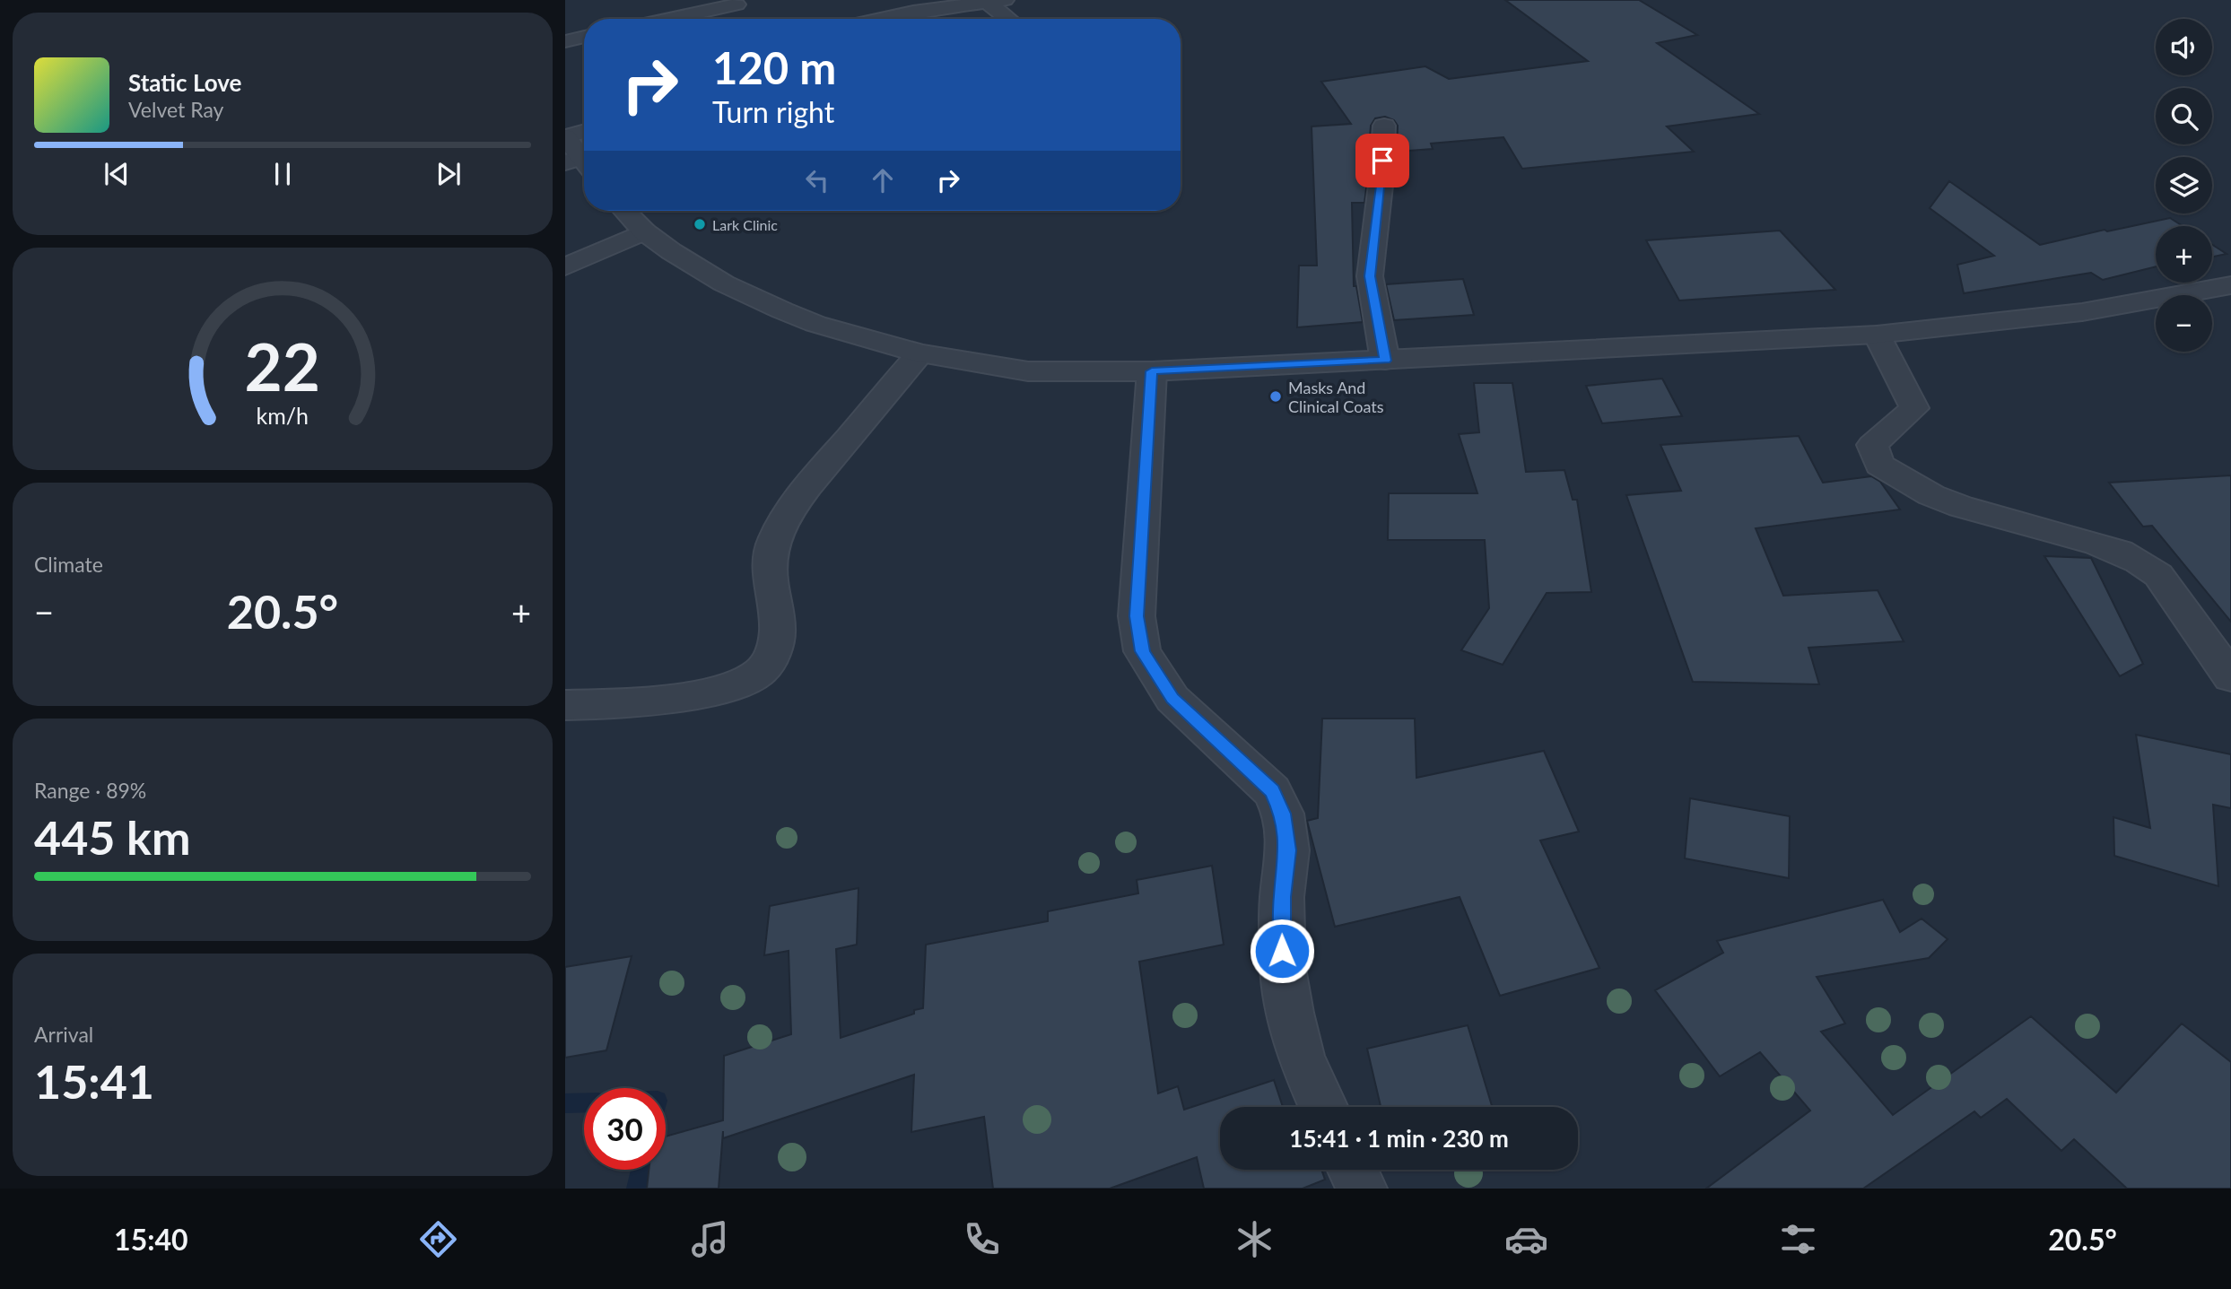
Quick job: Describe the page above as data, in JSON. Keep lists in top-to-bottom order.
{
  "places": ["Lark Clinic", "Masks And Clinical Coats"],
  "page": {
    "map_buttons": ["+", "−"],
    "turn": ["120 m", "Turn right"],
    "song": ["Static Love", "Velvet Ray"],
    "tile": [
      "Climate",
      ["Range · 89%", "445 km"],
      ["Arrival", "15:41"]
    ],
    "heat": ["−", "20.5°", "+"],
    "limit": "30",
    "trip": "15:41 · 1 min · 230 m",
    "tabs": ["15:40", "20.5°"],
    "gauge": ["22", "km/h"]
  }
}
